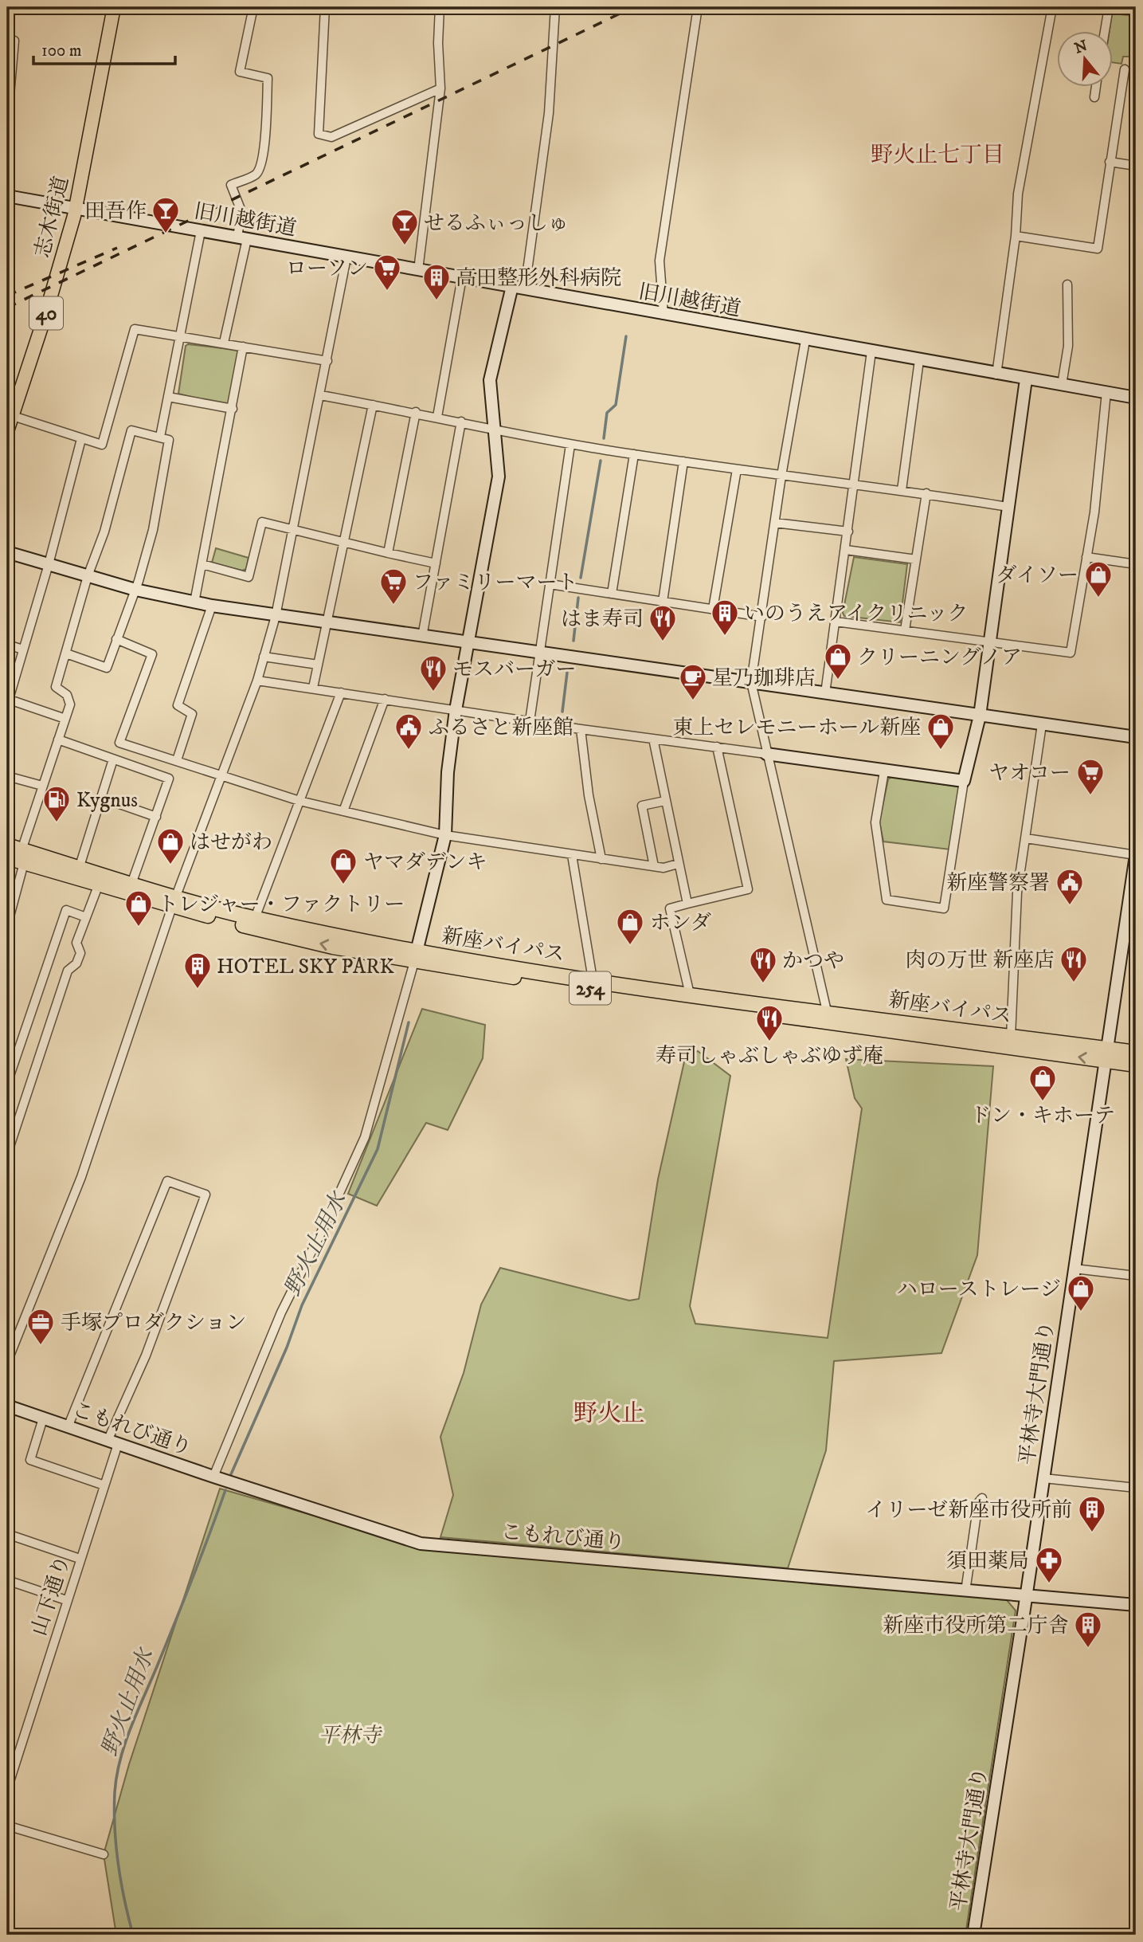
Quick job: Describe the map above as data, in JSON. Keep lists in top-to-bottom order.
{
  "streets": {
    "highway": ["新座バイパス", "254"],
    "main road": ["志木街道", "40"],
    "street": [
      "旧川越街道",
      "平林寺大門通り",
      "こもれび通り",
      "山下通り"
    ]
  },
  "crossings": [
    ["志木街道", "旧川越街道"],
    ["新座バイパス", "平林寺大門通り"],
    ["平林寺大門通り", "こもれび通り"],
    ["こもれび通り", "山下通り"]
  ],
  "districts": ["野火止七丁目", "野火止"],
  "water": ["野火止用水"],
  "parks": ["平林寺"],
  "places": {
    "bar": ["田吾作", "せるふぃっしゅ"],
    "supermarket": ["ローソン", "ファミリーマート", "ヤオコー"],
    "building": [
      "高田整形外科病院",
      "いのうえアイクリニック",
      "HOTEL SKY PARK",
      "イリーゼ新座市役所前",
      "新座市役所第二庁舎"
    ],
    "shop": [
      "ダイソー",
      "クリーニングノア",
      "東上セレモニーホール新座",
      "はせがわ",
      "ヤマダデンキ",
      "トレジャー・ファクトリー",
      "ホンダ",
      "ドン・キホーテ",
      "ハローストレージ"
    ],
    "restaurant": [
      "はま寿司",
      "モスバーガー",
      "肉の万世 新座店",
      "かつや",
      "寿司しゃぶしゃぶゆず庵"
    ],
    "cafe": ["星乃珈琲店"],
    "public building": ["ふるさと新座館", "新座警察署"],
    "fuel station": ["Kygnus"],
    "office": ["手塚プロダクション"],
    "pharmacy": ["須田薬局"]
  },
  "scale_bar": "100 m",
  "north": "top"
}
